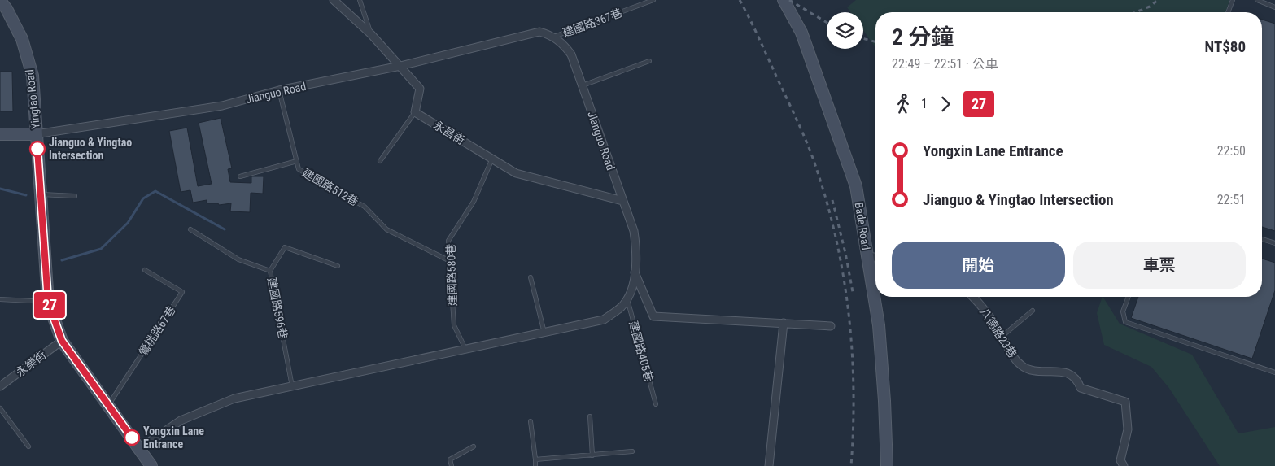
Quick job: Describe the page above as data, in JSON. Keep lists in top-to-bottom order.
{
  "streets": {
    "main road": ["Jianguo Road", "Yingtao Road", "Bade Road"],
    "street": ["永昌街", "八德路23巷", "永樂街"],
    "lane": [
      "建國路367巷",
      "建國路512巷",
      "建國路580巷",
      "建國路596巷",
      "鶯桃路67巷",
      "建國路405巷"
    ]
  },
  "crossings": [
    ["建國路367巷", "Jianguo Road"],
    ["Jianguo Road", "Yingtao Road"],
    ["Jianguo Road", "永昌街"],
    ["Jianguo Road", "建國路512巷"],
    ["Jianguo Road", "建國路580巷"],
    ["Jianguo Road", "建國路596巷"],
    ["Jianguo Road", "建國路405巷"],
    ["Yingtao Road", "鶯桃路67巷"],
    ["Yingtao Road", "永樂街"],
    ["永昌街", "建國路580巷"],
    ["建國路512巷", "建國路580巷"]
  ],
  "places": ["Jianguo & Yingtao Intersection", "Yongxin Lane Entrance"],
  "lines": ["bus line 27"],
  "page": {
    "on_map": "27",
    "heading": ["2 分鐘", "22:49 – 22:51 · 公車", "NT$80"],
    "legs": ["1", "27"],
    "list": [
      {
        "name": "Yongxin Lane Entrance",
        "value": "22:50"
      },
      {
        "name": "Jianguo & Yingtao Intersection",
        "value": "22:51"
      }
    ],
    "buttons": ["開始", "車票"]
  }
}
